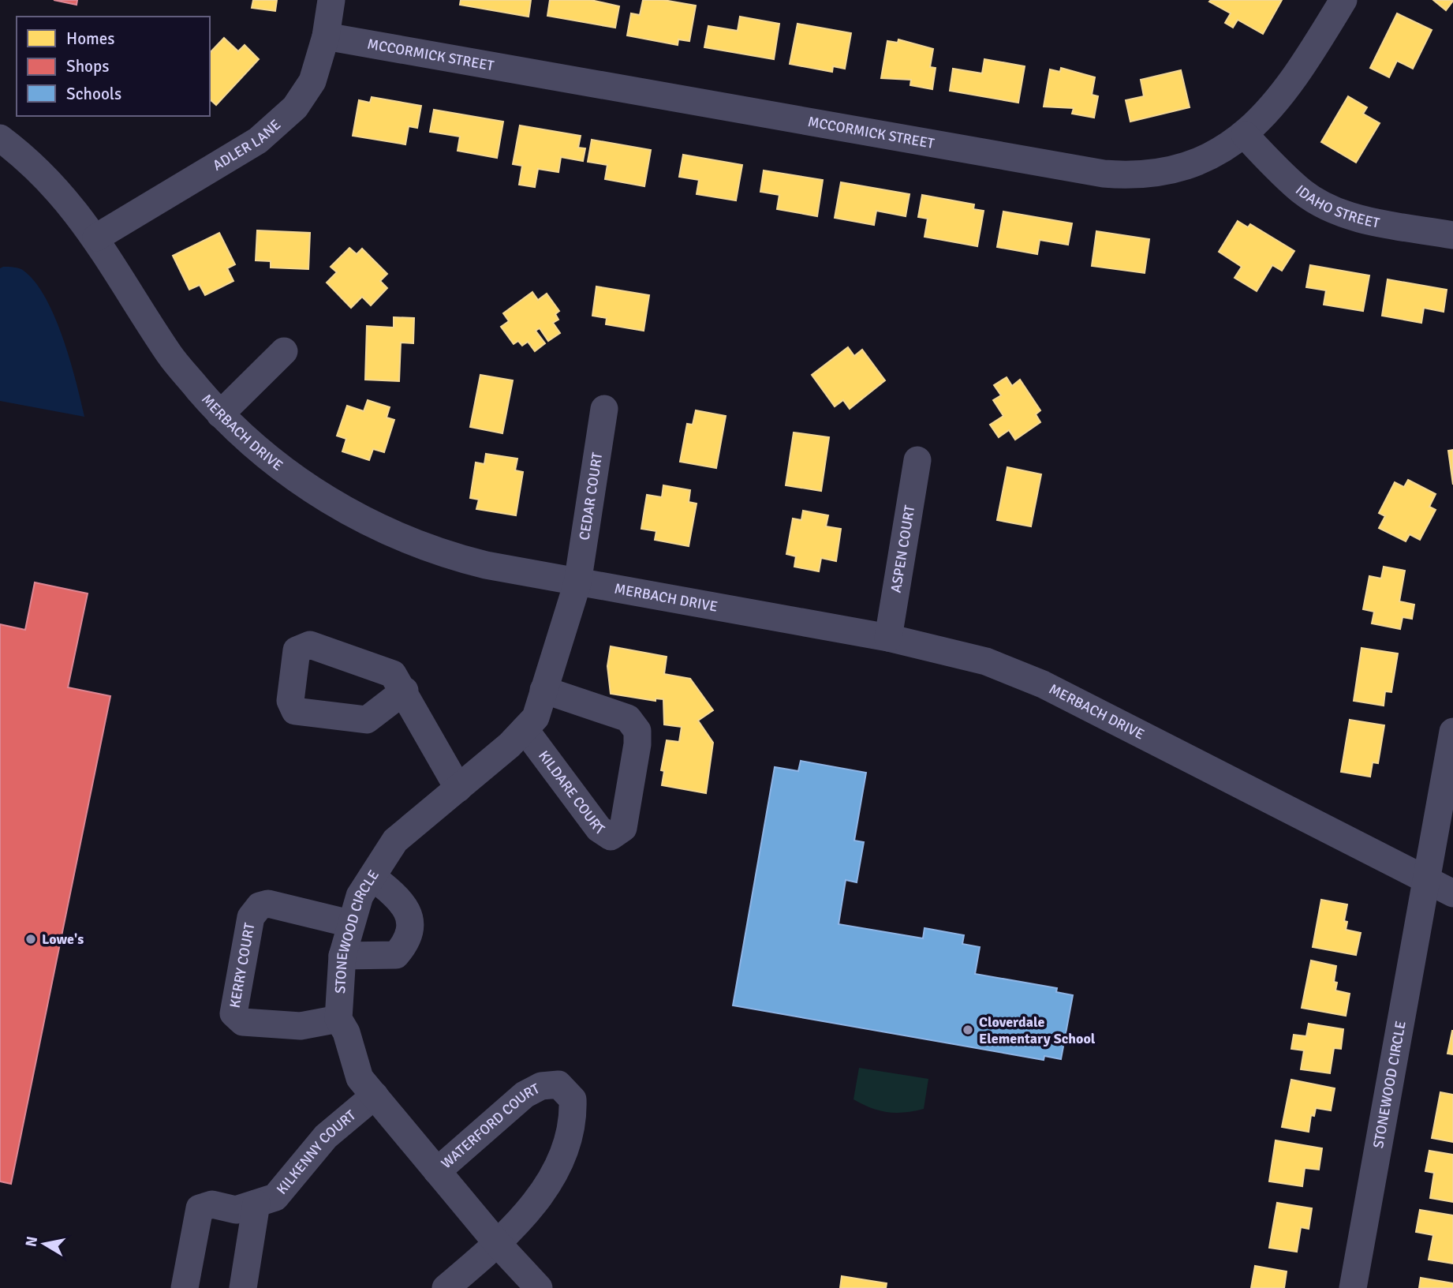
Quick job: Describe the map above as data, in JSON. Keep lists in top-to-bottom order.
{
  "streets": {
    "street": [
      "MCCORMICK STREET",
      "ADLER LANE",
      "IDAHO STREET",
      "MERBACH DRIVE",
      "CEDAR COURT",
      "ASPEN COURT",
      "KILDARE COURT",
      "STONEWOOD CIRCLE",
      "KERRY COURT",
      "WATERFORD COURT",
      "KILKENNY COURT"
    ]
  },
  "crossings": [
    ["MCCORMICK STREET", "ADLER LANE"],
    ["MCCORMICK STREET", "IDAHO STREET"],
    ["ADLER LANE", "MERBACH DRIVE"],
    ["MERBACH DRIVE", "CEDAR COURT"],
    ["MERBACH DRIVE", "ASPEN COURT"],
    ["MERBACH DRIVE", "STONEWOOD CIRCLE"],
    ["CEDAR COURT", "STONEWOOD CIRCLE"],
    ["KILDARE COURT", "STONEWOOD CIRCLE"],
    ["STONEWOOD CIRCLE", "KERRY COURT"],
    ["STONEWOOD CIRCLE", "WATERFORD COURT"],
    ["STONEWOOD CIRCLE", "KILKENNY COURT"]
  ],
  "places": ["Lowe's", "Cloverdale Elementary School"],
  "legend": ["Homes", "Shops", "Schools"],
  "north": "left"
}
